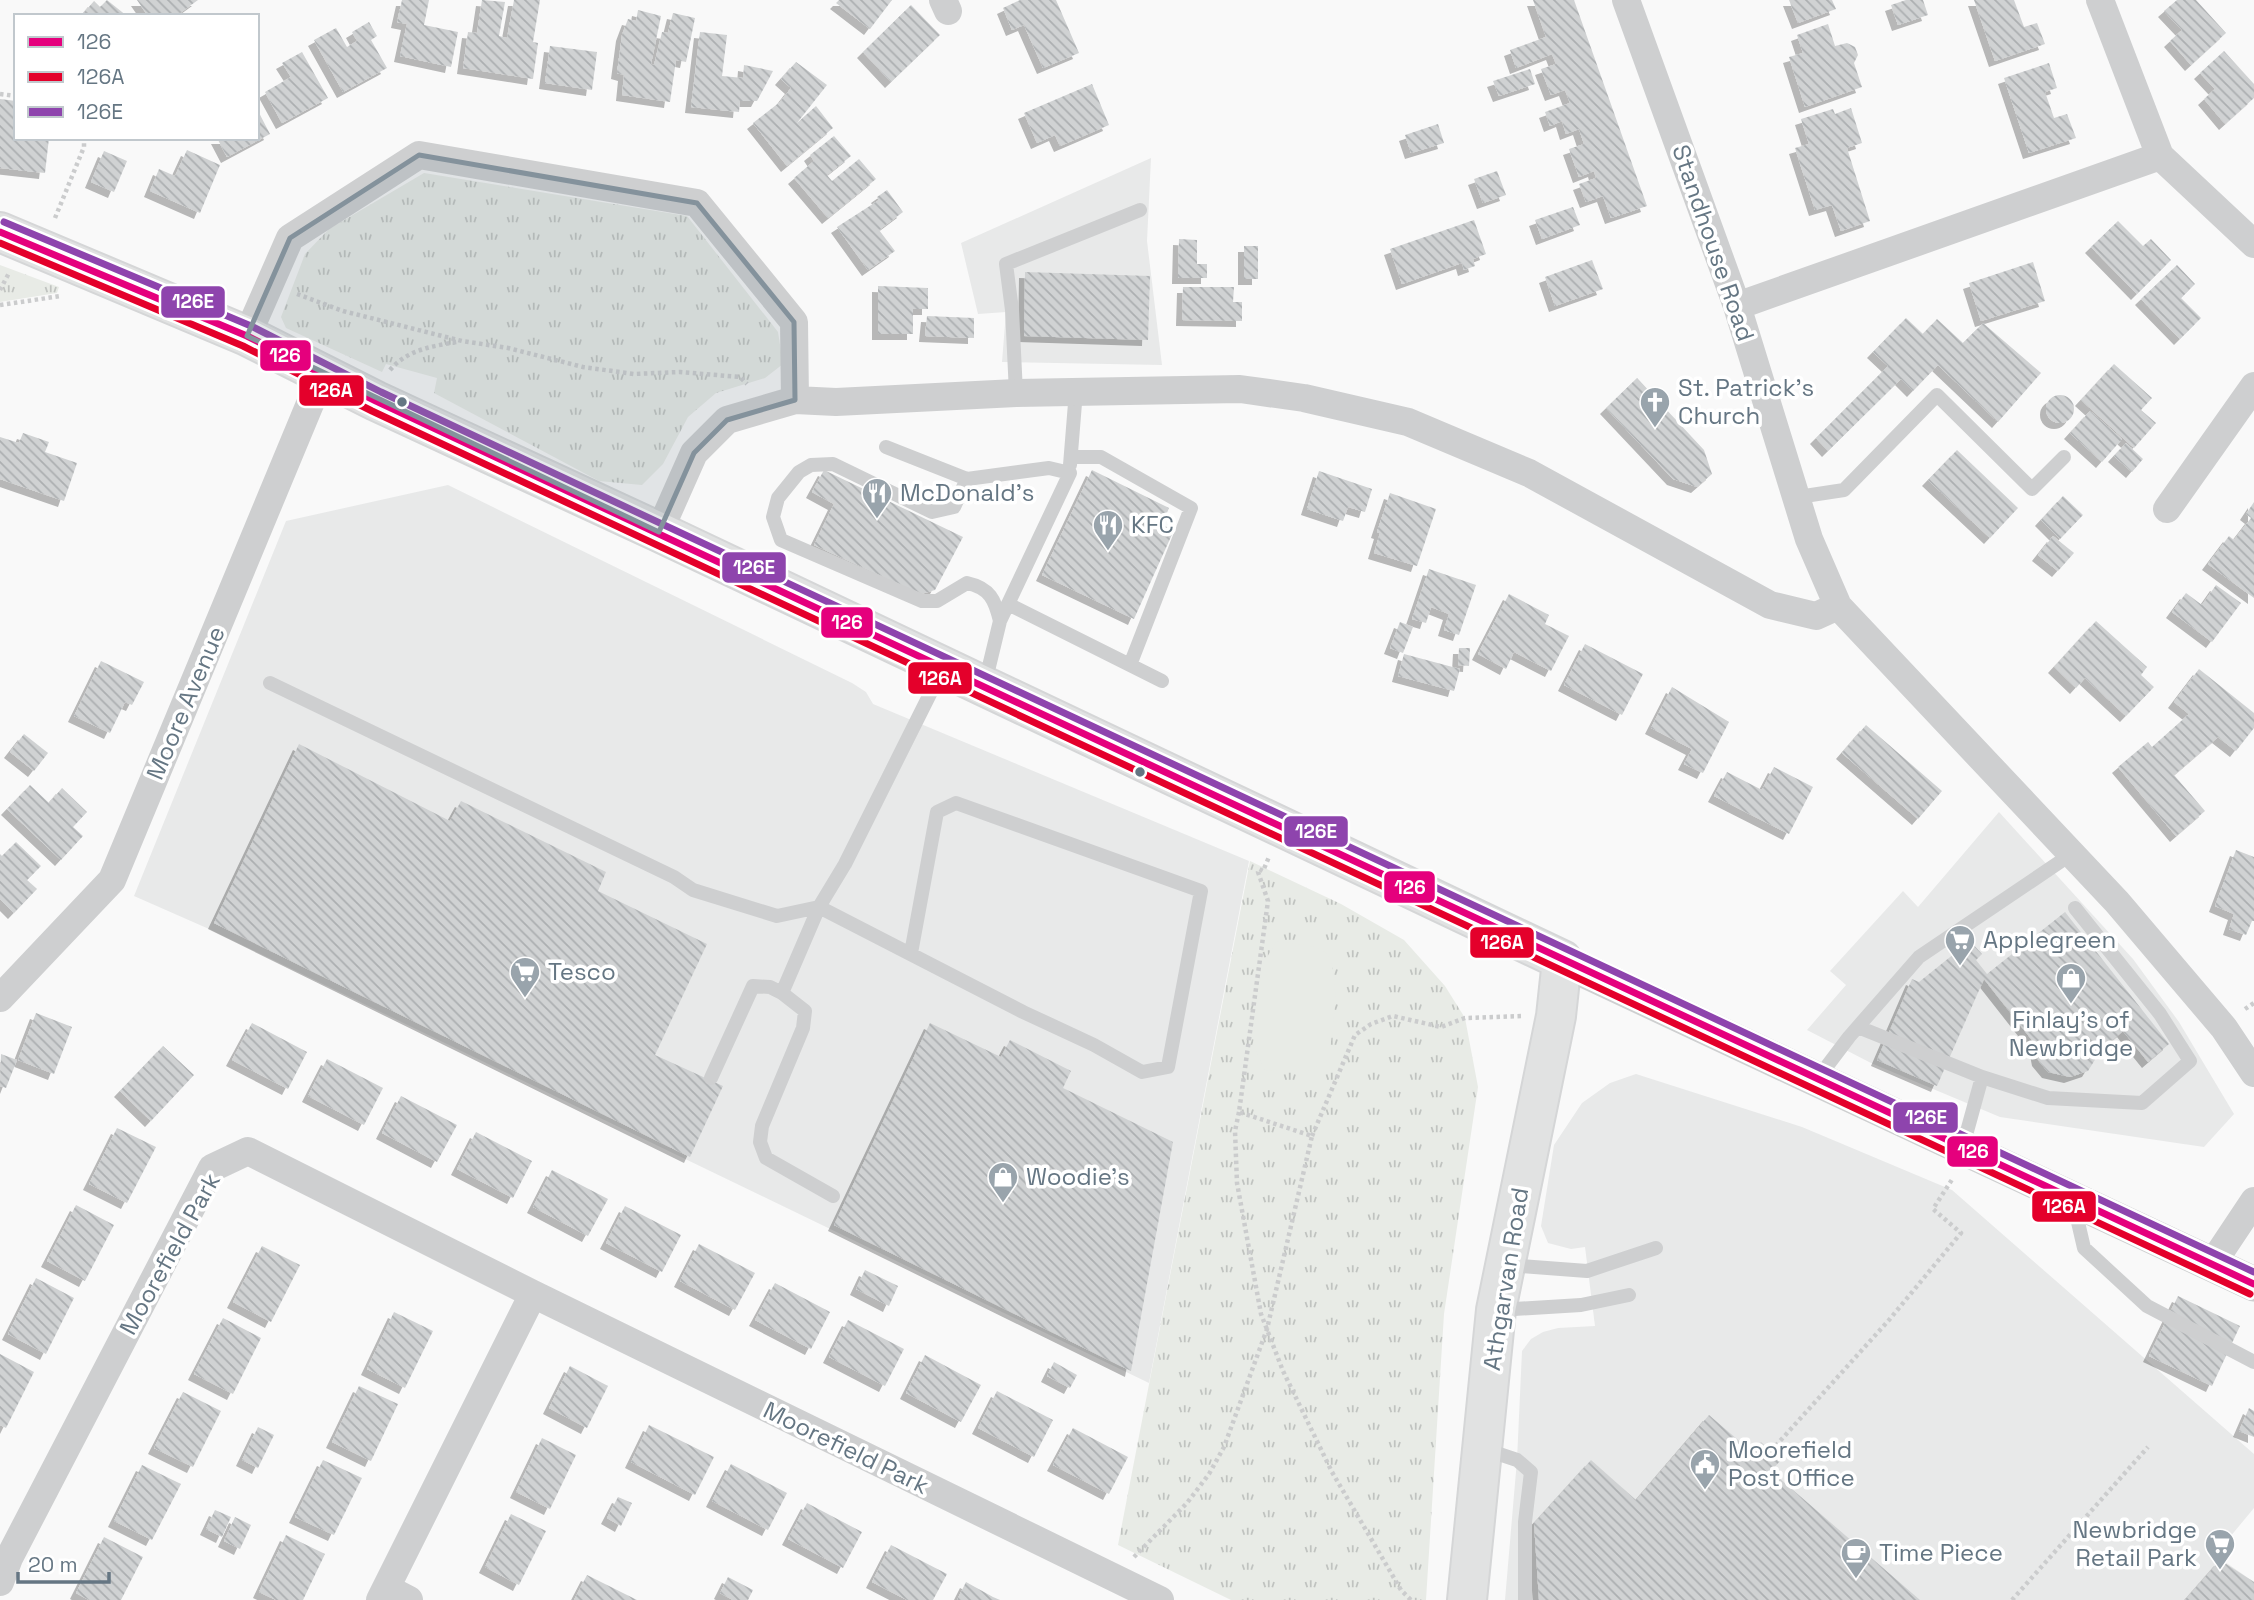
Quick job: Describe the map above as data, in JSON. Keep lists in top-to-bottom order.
{
  "streets": {
    "main road": ["Athgarvan Road"],
    "street": ["Standhouse Road", "Moore Avenue", "Moorefield Park"]
  },
  "places": {
    "church": ["St. Patrick's Church"],
    "restaurant": ["McDonald's", "KFC"],
    "supermarket": ["Applegreen", "Tesco", "Newbridge Retail Park"],
    "shop": ["Finlay's of Newbridge", "Woodie's"],
    "public building": ["Moorefield Post Office"],
    "cafe": ["Time Piece"]
  },
  "lines": ["transit line 126E", "transit line 126", "transit line 126A"],
  "legend": ["126", "126A", "126E"],
  "scale_bar": "20 m"
}
